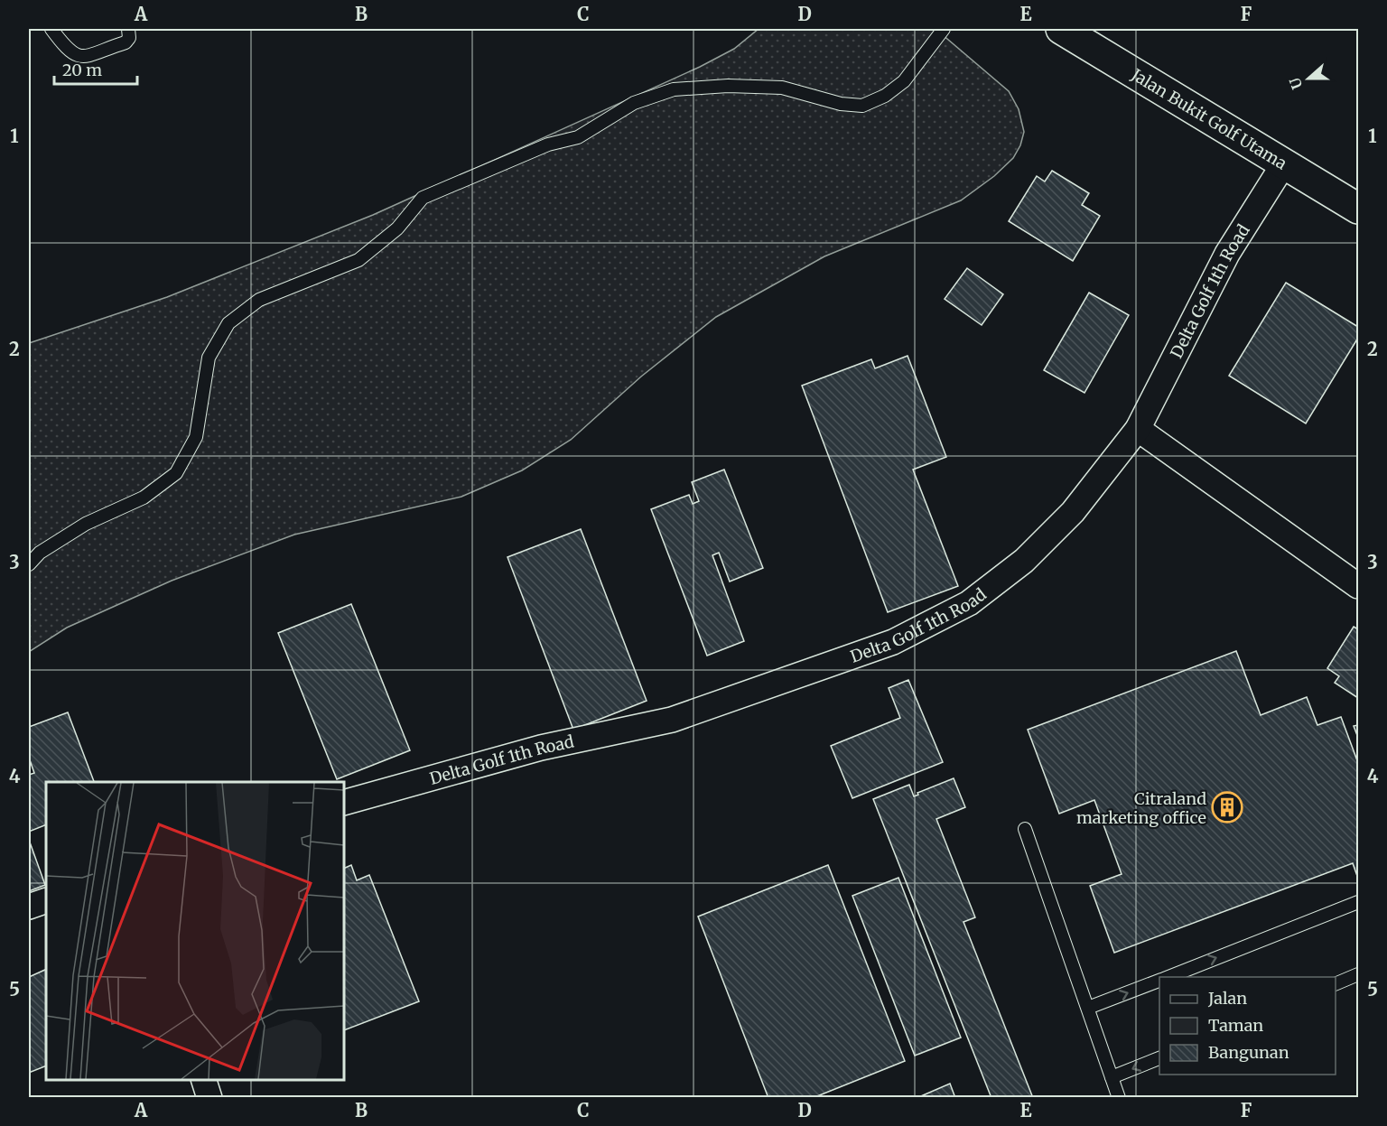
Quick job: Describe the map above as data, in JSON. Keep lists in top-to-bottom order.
{
  "streets": {
    "street": ["Jalan Bukit Golf Utama", "Delta Golf 1th Road"]
  },
  "crossings": [
    ["Jalan Bukit Golf Utama", "Delta Golf 1th Road"]
  ],
  "places": {
    "building": ["Citraland marketing office"]
  },
  "legend": ["Jalan", "Taman", "Bangunan"],
  "scale_bar": "20 m",
  "north": "left",
  "grid": {
    "columns": [
      "A",
      "B",
      "C",
      "D",
      "E",
      "F"
    ],
    "rows": [
      "1",
      "2",
      "3",
      "4",
      "5"
    ]
  }
}
